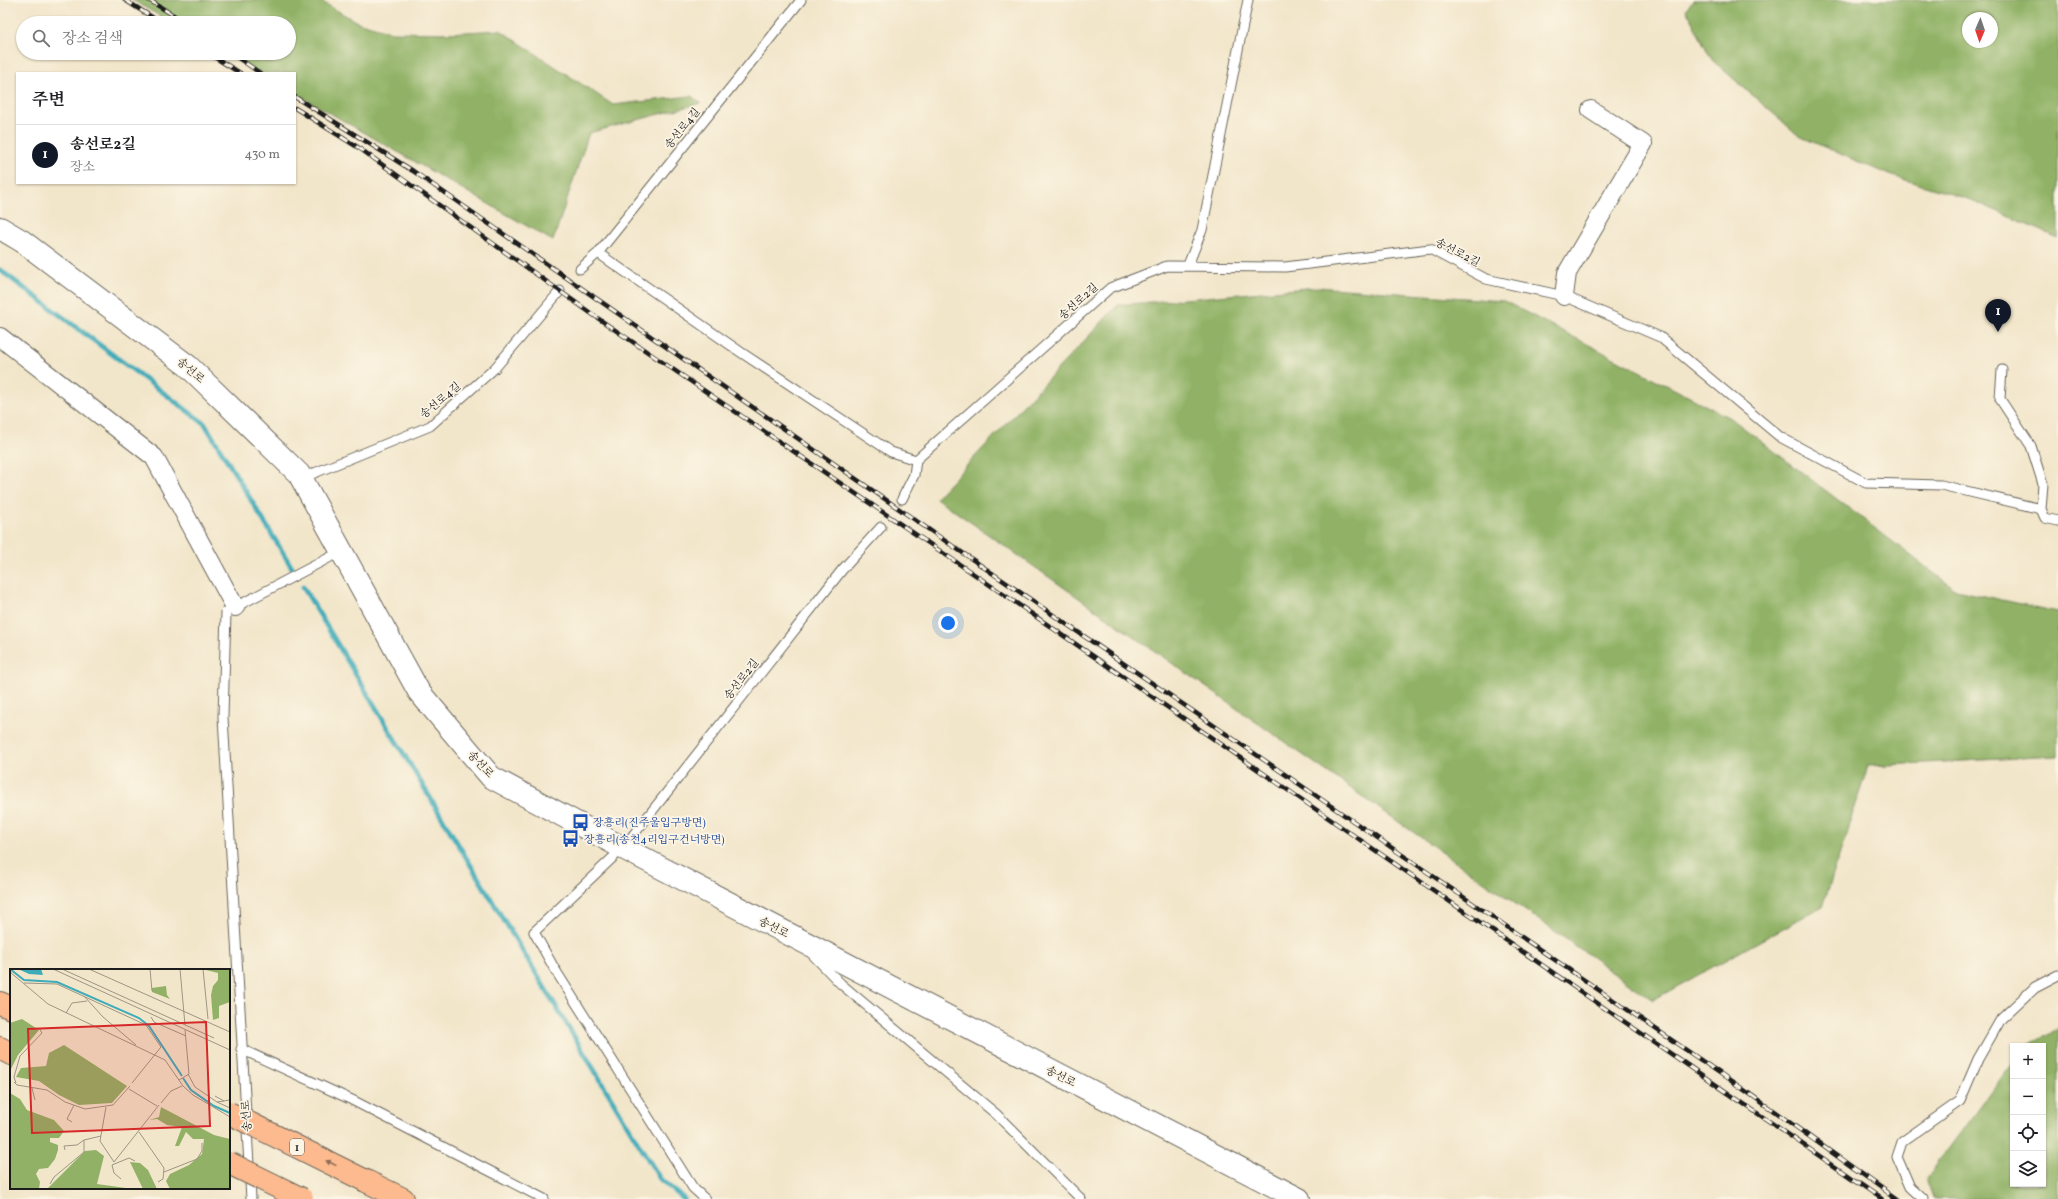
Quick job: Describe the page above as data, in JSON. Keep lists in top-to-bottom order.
{
  "streets": {
    "highway": ["1"],
    "street": ["송선로"],
    "lane": ["송선로4길", "송선로2길"]
  },
  "crossings": [
    ["송선로4길", "송선로"],
    ["송선로2길", "송선로"]
  ],
  "places": {
    "bus stop": ["장흥리(진주울입구방면)", "장흥리(송천4리입구건너방면)"]
  },
  "north": "bottom",
  "page": {
    "search": "장소 검색",
    "heading": "주변",
    "list": [
      {
        "mark": "1",
        "name": "송선로2길",
        "note": "장소",
        "value": "430 m"
      }
    ],
    "pins": "1",
    "map_buttons": ["+", "−"]
  }
}
